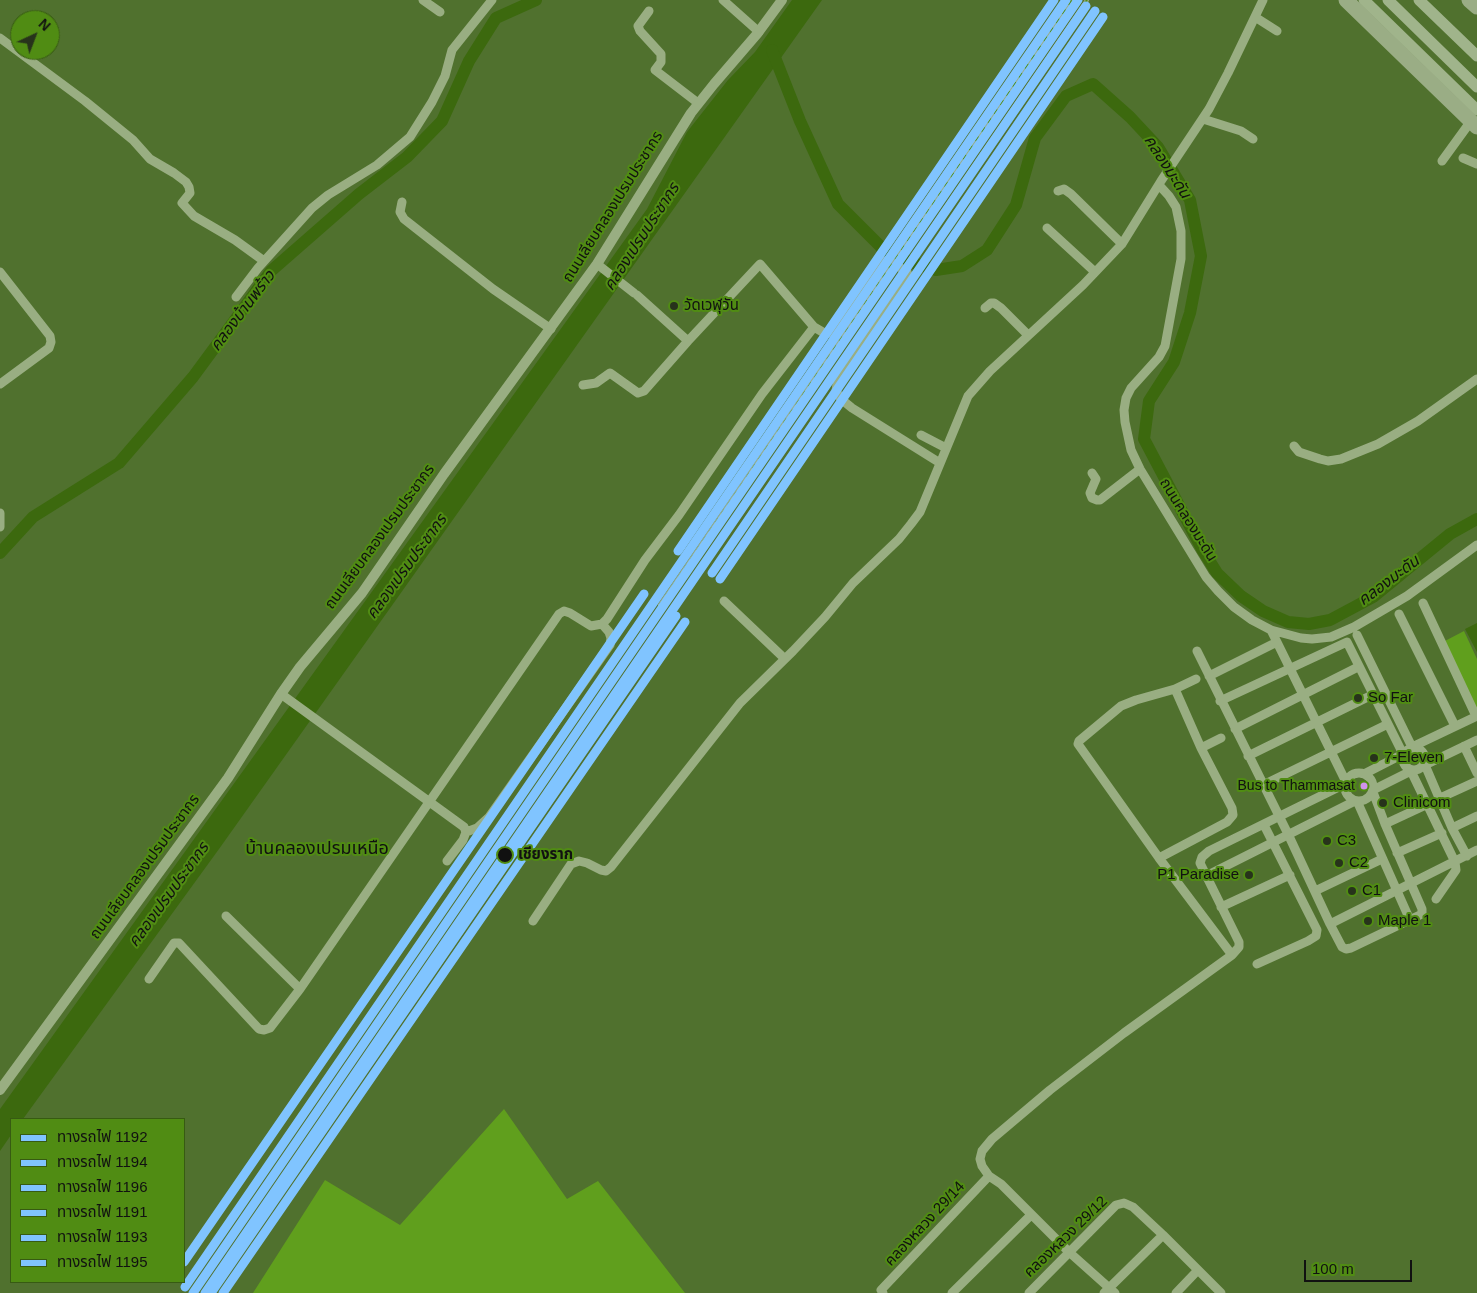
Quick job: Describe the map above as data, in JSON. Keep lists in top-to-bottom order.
{
  "streets": {
    "street": [
      "ถนนเลียบคลองเปรมประชากร",
      "ถนนคลองมะดัน",
      "คลองหลวง 29/14",
      "คลองหลวง 29/12"
    ]
  },
  "districts": ["บ้านคลองเปรมเหนือ"],
  "water": ["คลองมะดัน", "คลองเปรมประชากร", "คลองบ้านพร้าว"],
  "places": [
    "วัดเวฬุวัน",
    "So Far",
    "7-Eleven",
    "Bus to Thammasat",
    "Clinicom",
    "C3",
    "เชียงราก",
    "C2",
    "P1 Paradise",
    "C1",
    "Maple 1"
  ],
  "lines": [
    "rail line 1192",
    "rail line 1196",
    "rail line 1193",
    "rail line 1194",
    "rail line 1191",
    "rail line 1195"
  ],
  "legend": [
    "ทางรถไฟ 1192",
    "ทางรถไฟ 1194",
    "ทางรถไฟ 1196",
    "ทางรถไฟ 1191",
    "ทางรถไฟ 1193",
    "ทางรถไฟ 1195"
  ],
  "scale_bar": "100 m",
  "north": "top right"
}
